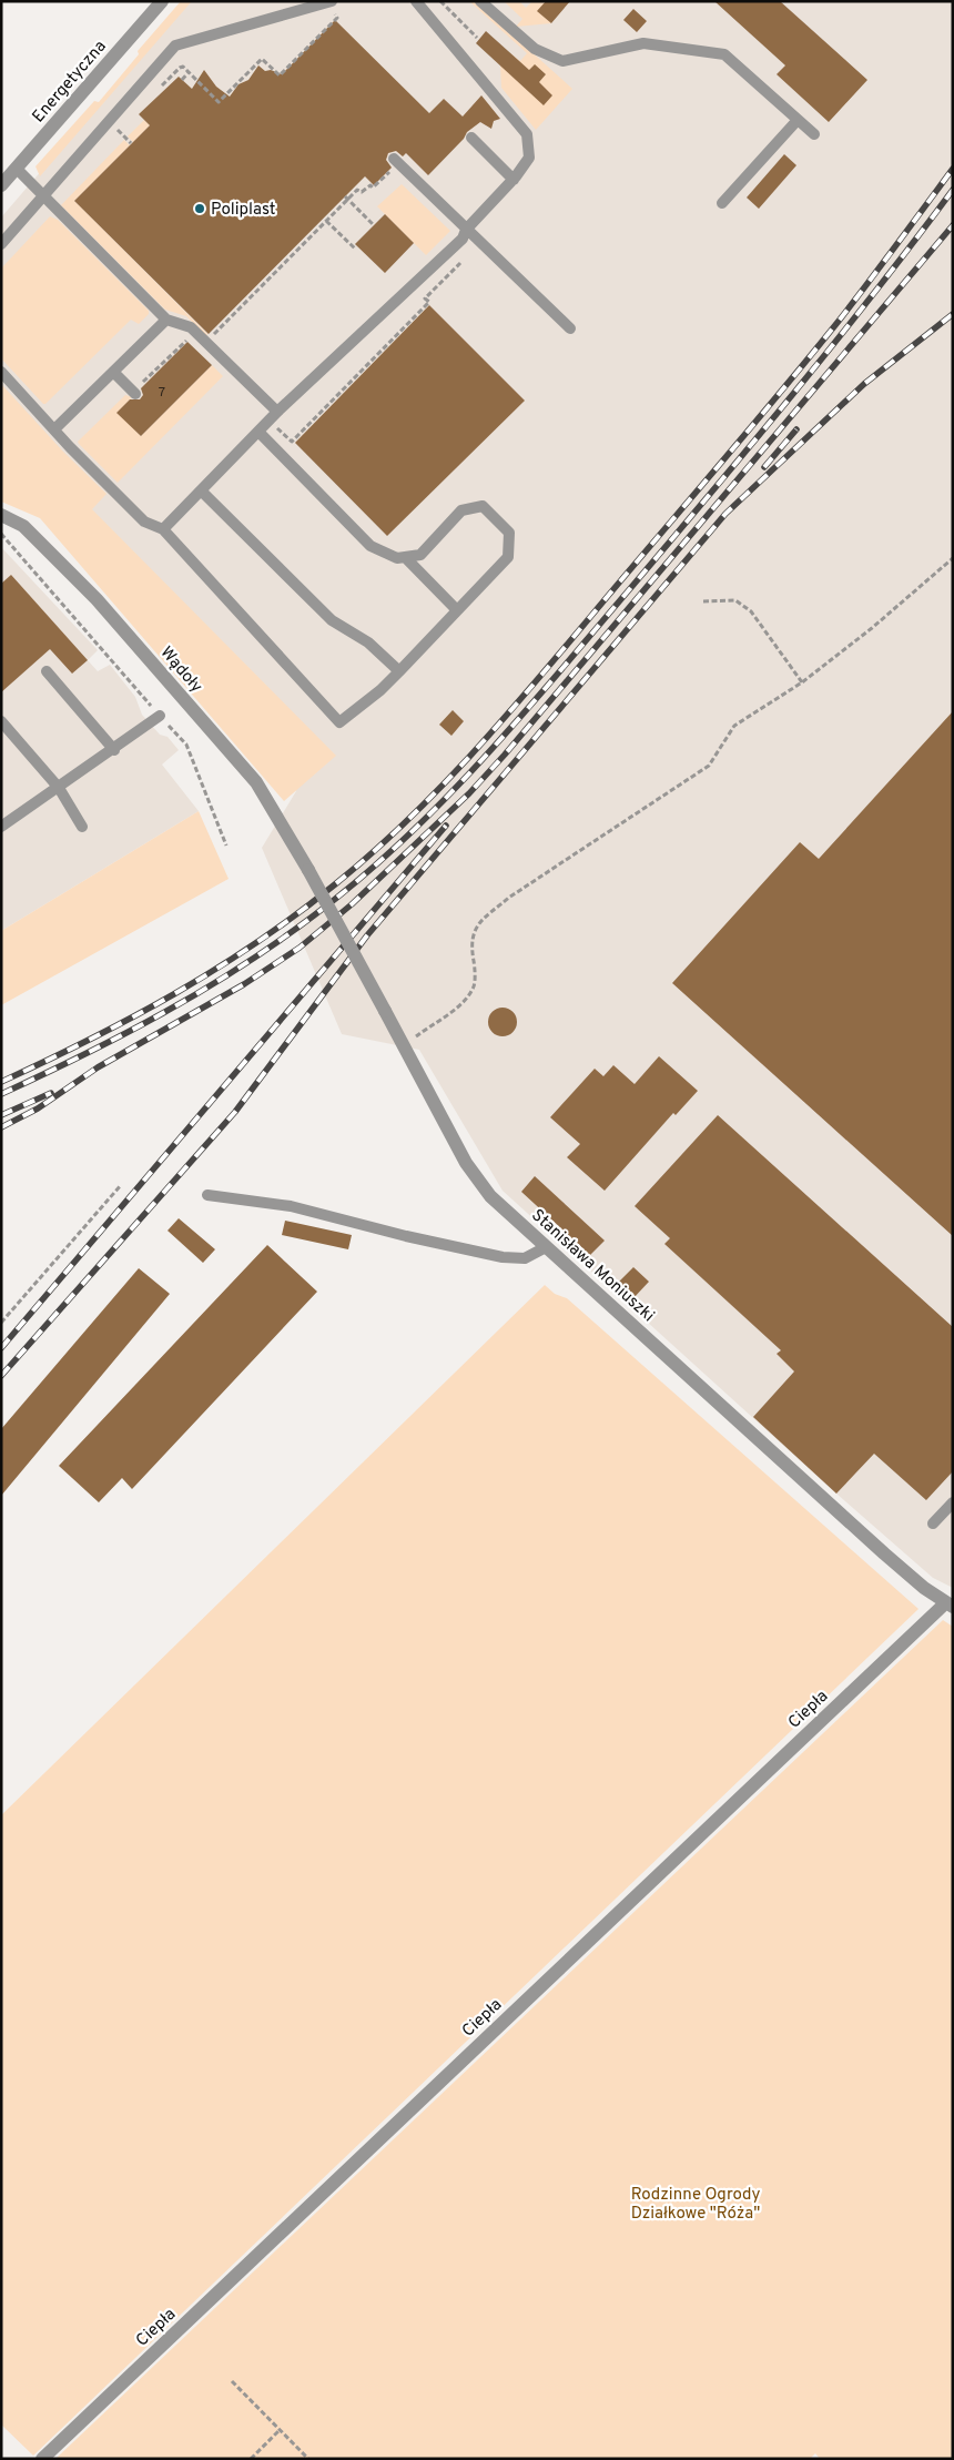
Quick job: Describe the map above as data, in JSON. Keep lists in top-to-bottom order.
{
  "streets": {
    "street": [
      "Energetyczna",
      "Wądoły",
      "Stanisława Moniuszki",
      "Ciepła"
    ]
  },
  "crossings": [
    ["Wądoły", "Stanisława Moniuszki"],
    ["Stanisława Moniuszki", "Ciepła"]
  ],
  "parks": ["Rodzinne Ogrody Działkowe \"Róża\""],
  "places": ["Poliplast"],
  "house_numbers": ["7"]
}
